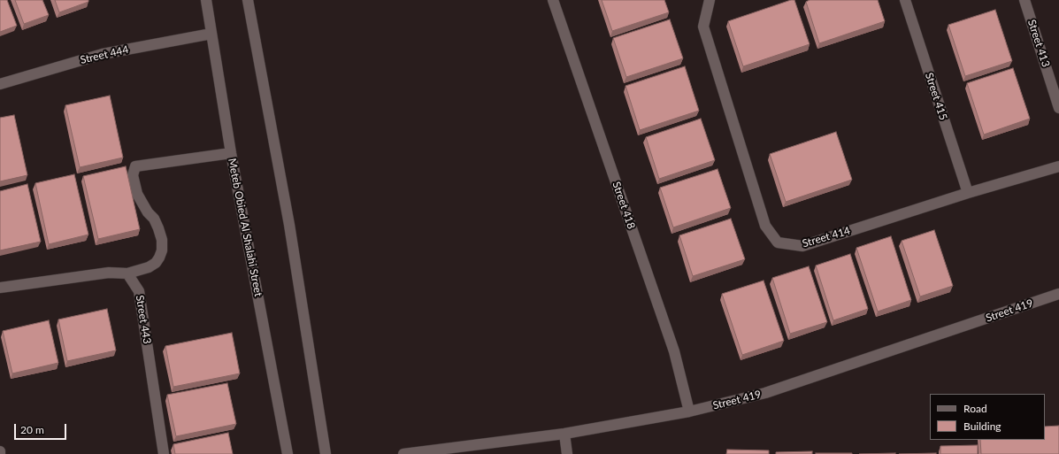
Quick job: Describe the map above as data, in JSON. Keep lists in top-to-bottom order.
{
  "streets": {
    "street": [
      "Street 413",
      "Street 444",
      "Street 415",
      "Street 418",
      "Meteb Obied Al Shalahi Street",
      "Street 414",
      "Street 419",
      "Street 443"
    ]
  },
  "crossings": [
    ["Street 444", "Meteb Obied Al Shalahi Street"],
    ["Street 415", "Street 414"],
    ["Street 418", "Street 419"]
  ],
  "legend": ["Road", "Building"],
  "scale_bar": "20 m"
}
